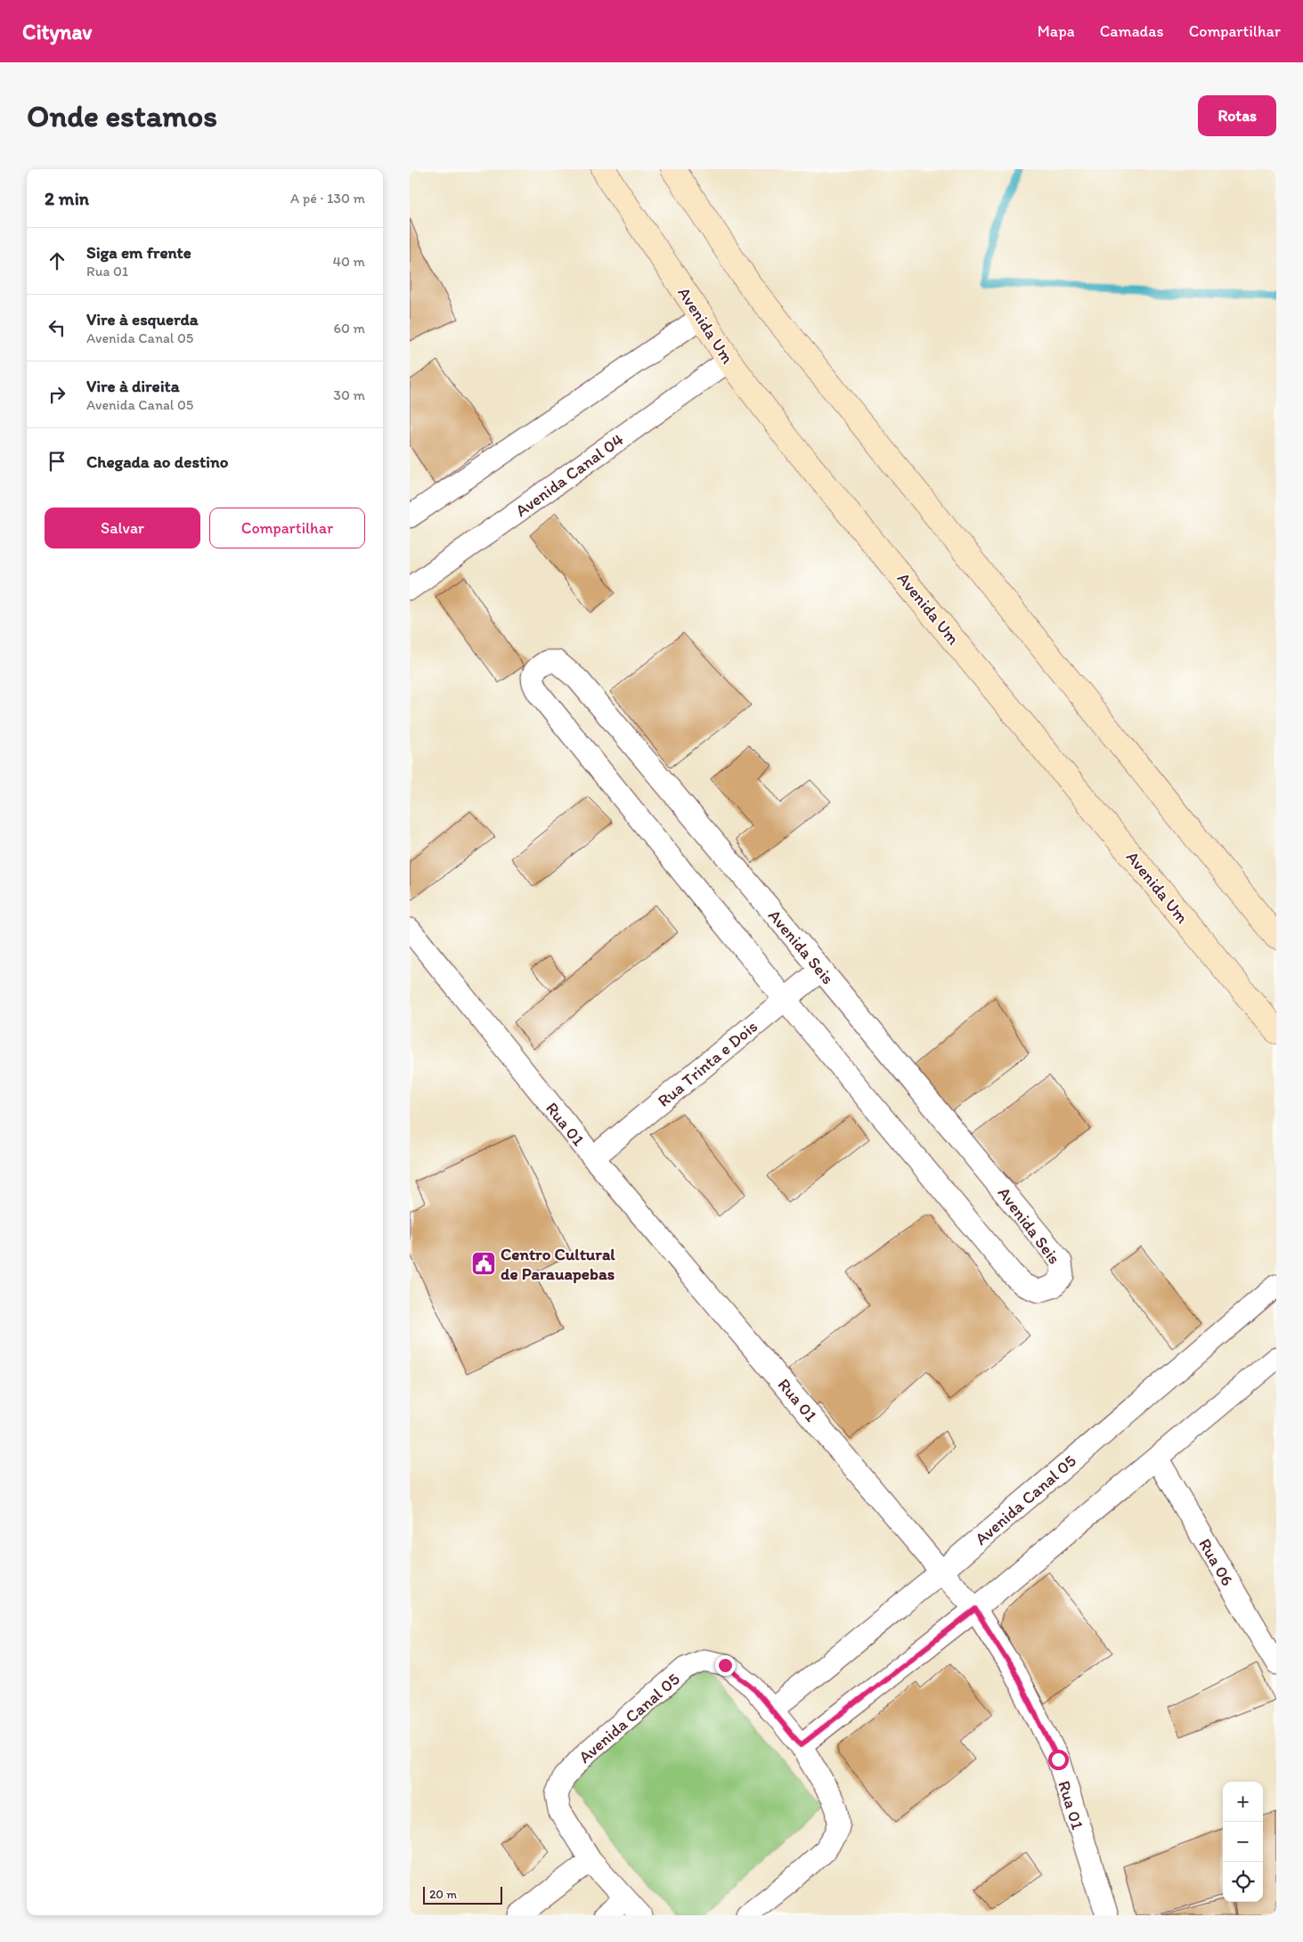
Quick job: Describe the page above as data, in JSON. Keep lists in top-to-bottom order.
{
  "streets": {
    "street": [
      "Avenida Um",
      "Avenida Canal 04",
      "Avenida Seis",
      "Rua Trinta e Dois",
      "Rua 01",
      "Avenida Canal 05",
      "Rua 06"
    ]
  },
  "crossings": [
    ["Avenida Um", "Avenida Canal 04"],
    ["Avenida Seis", "Rua Trinta e Dois"],
    ["Rua Trinta e Dois", "Rua 01"],
    ["Rua 01", "Avenida Canal 05"]
  ],
  "places": {
    "public building": ["Centro Cultural de Parauapebas"]
  },
  "scale_bar": "20 m",
  "page": {
    "header": "Citynav",
    "nav": ["Mapa", "Camadas", "Compartilhar"],
    "buttons": [
      "Rotas",
      ["Salvar", "Compartilhar"]
    ],
    "title": "Onde estamos",
    "heading": ["2 min", "A pé · 130 m"],
    "list": [
      ["Siga em frente", "Rua 01", "40 m"],
      ["Vire à esquerda", "Avenida Canal 05", "60 m"],
      ["Vire à direita", "Avenida Canal 05", "30 m"],
      "Chegada ao destino"
    ],
    "map_buttons": ["+", "−"],
    "scale": "20 m"
  }
}
